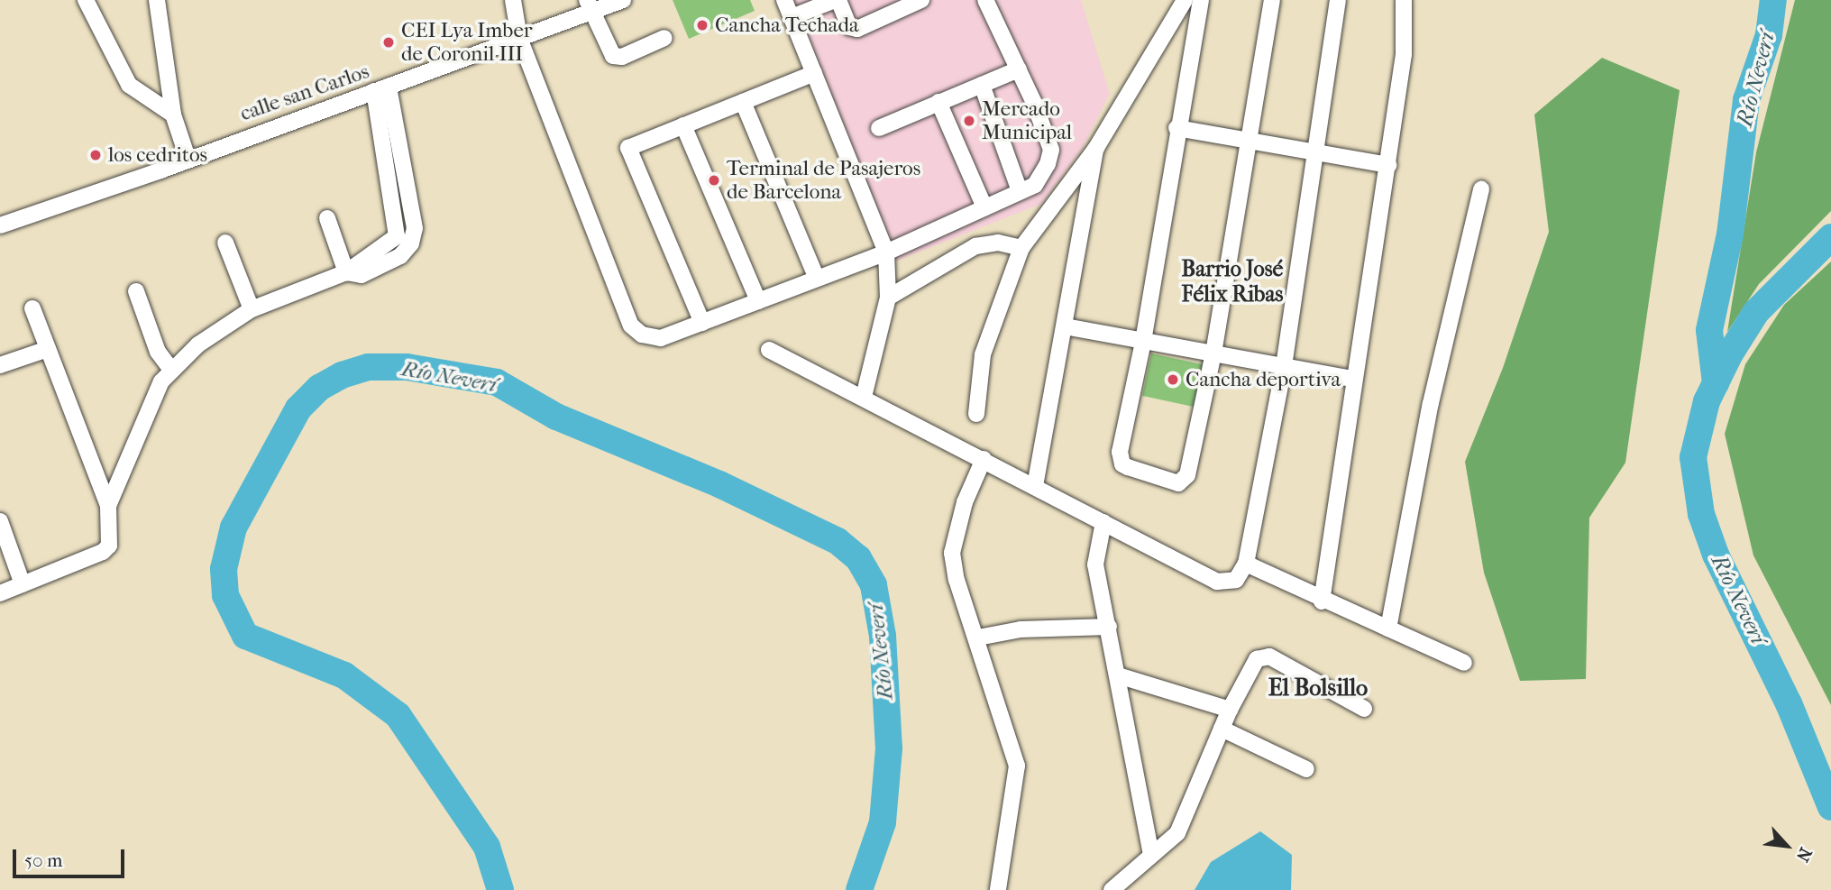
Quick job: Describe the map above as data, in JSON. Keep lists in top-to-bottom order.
{
  "streets": {
    "street": ["calle san Carlos"]
  },
  "districts": ["Barrio José Félix Ribas", "El Bolsillo"],
  "water": ["Río Neverí"],
  "places": [
    "Cancha Techada",
    "CEI Lya Imber de Coronil III",
    "Mercado Municipal",
    "los cedritos",
    "Terminal de Pasajeros de Barcelona",
    "Cancha deportiva"
  ],
  "scale_bar": "50 m",
  "north": "bottom right"
}
